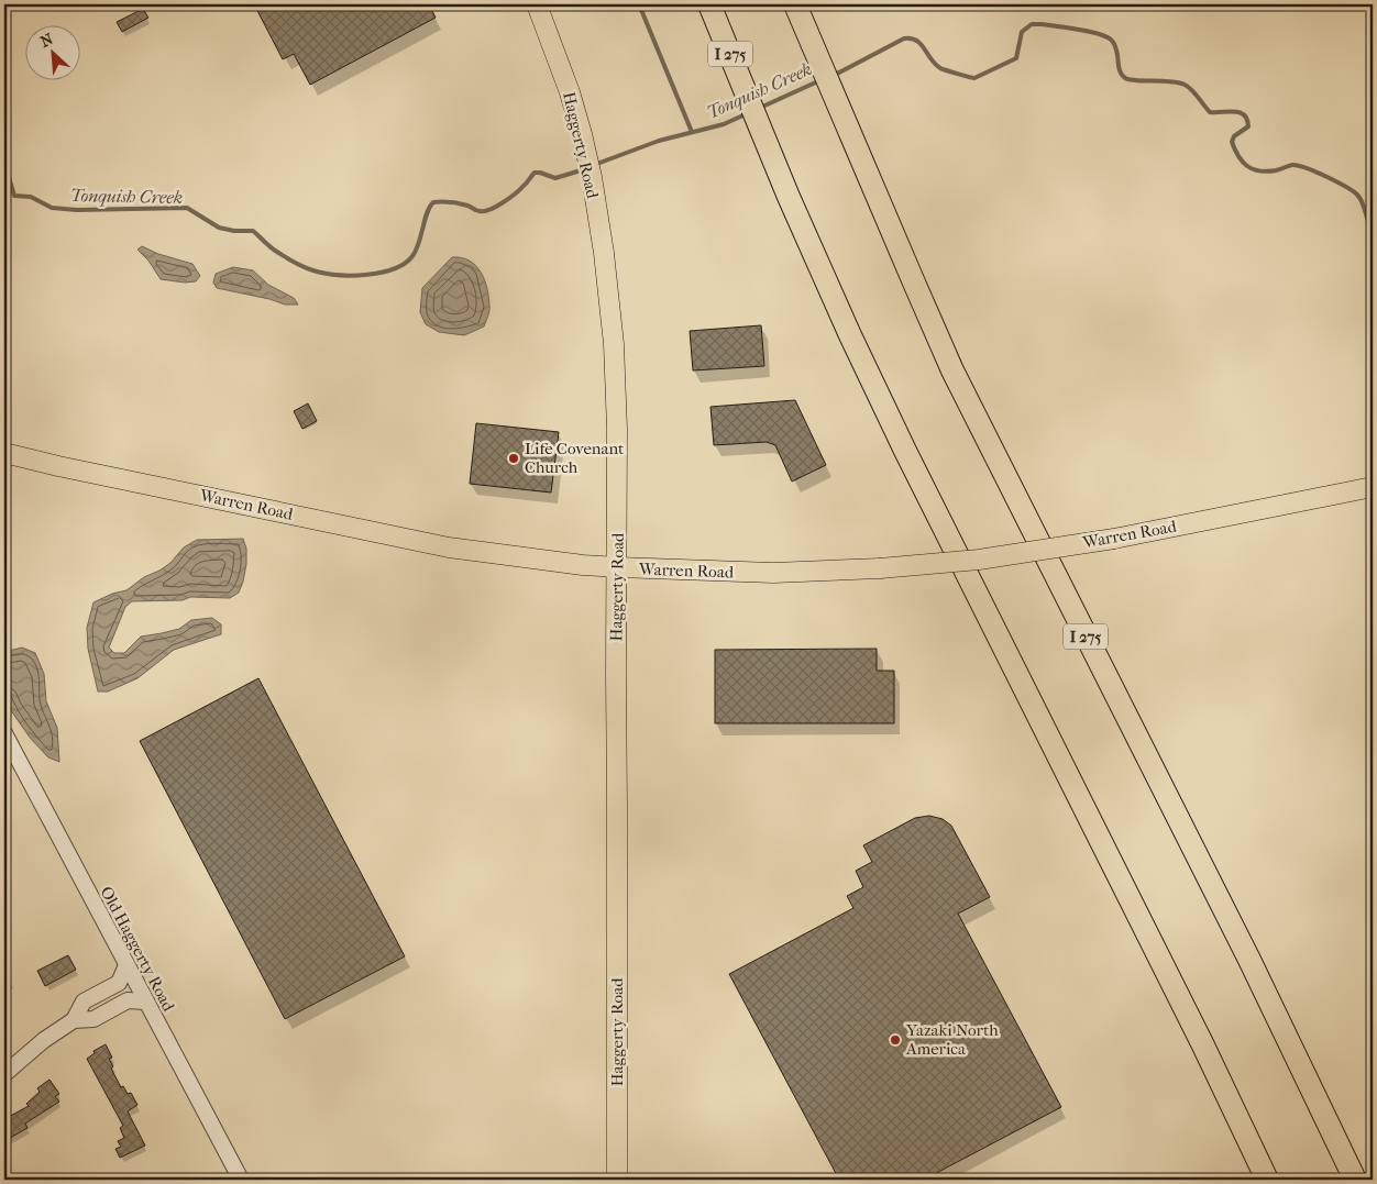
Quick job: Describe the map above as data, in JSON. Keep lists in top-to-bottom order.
{
  "streets": {
    "highway": ["I 275"],
    "main road": ["Haggerty Road", "Warren Road"],
    "street": ["Old Haggerty Road"]
  },
  "crossings": [
    ["Haggerty Road", "Warren Road"]
  ],
  "water": ["Tonquish Creek"],
  "places": ["Life Covenant Church", "Yazaki North America"],
  "north": "top left"
}
